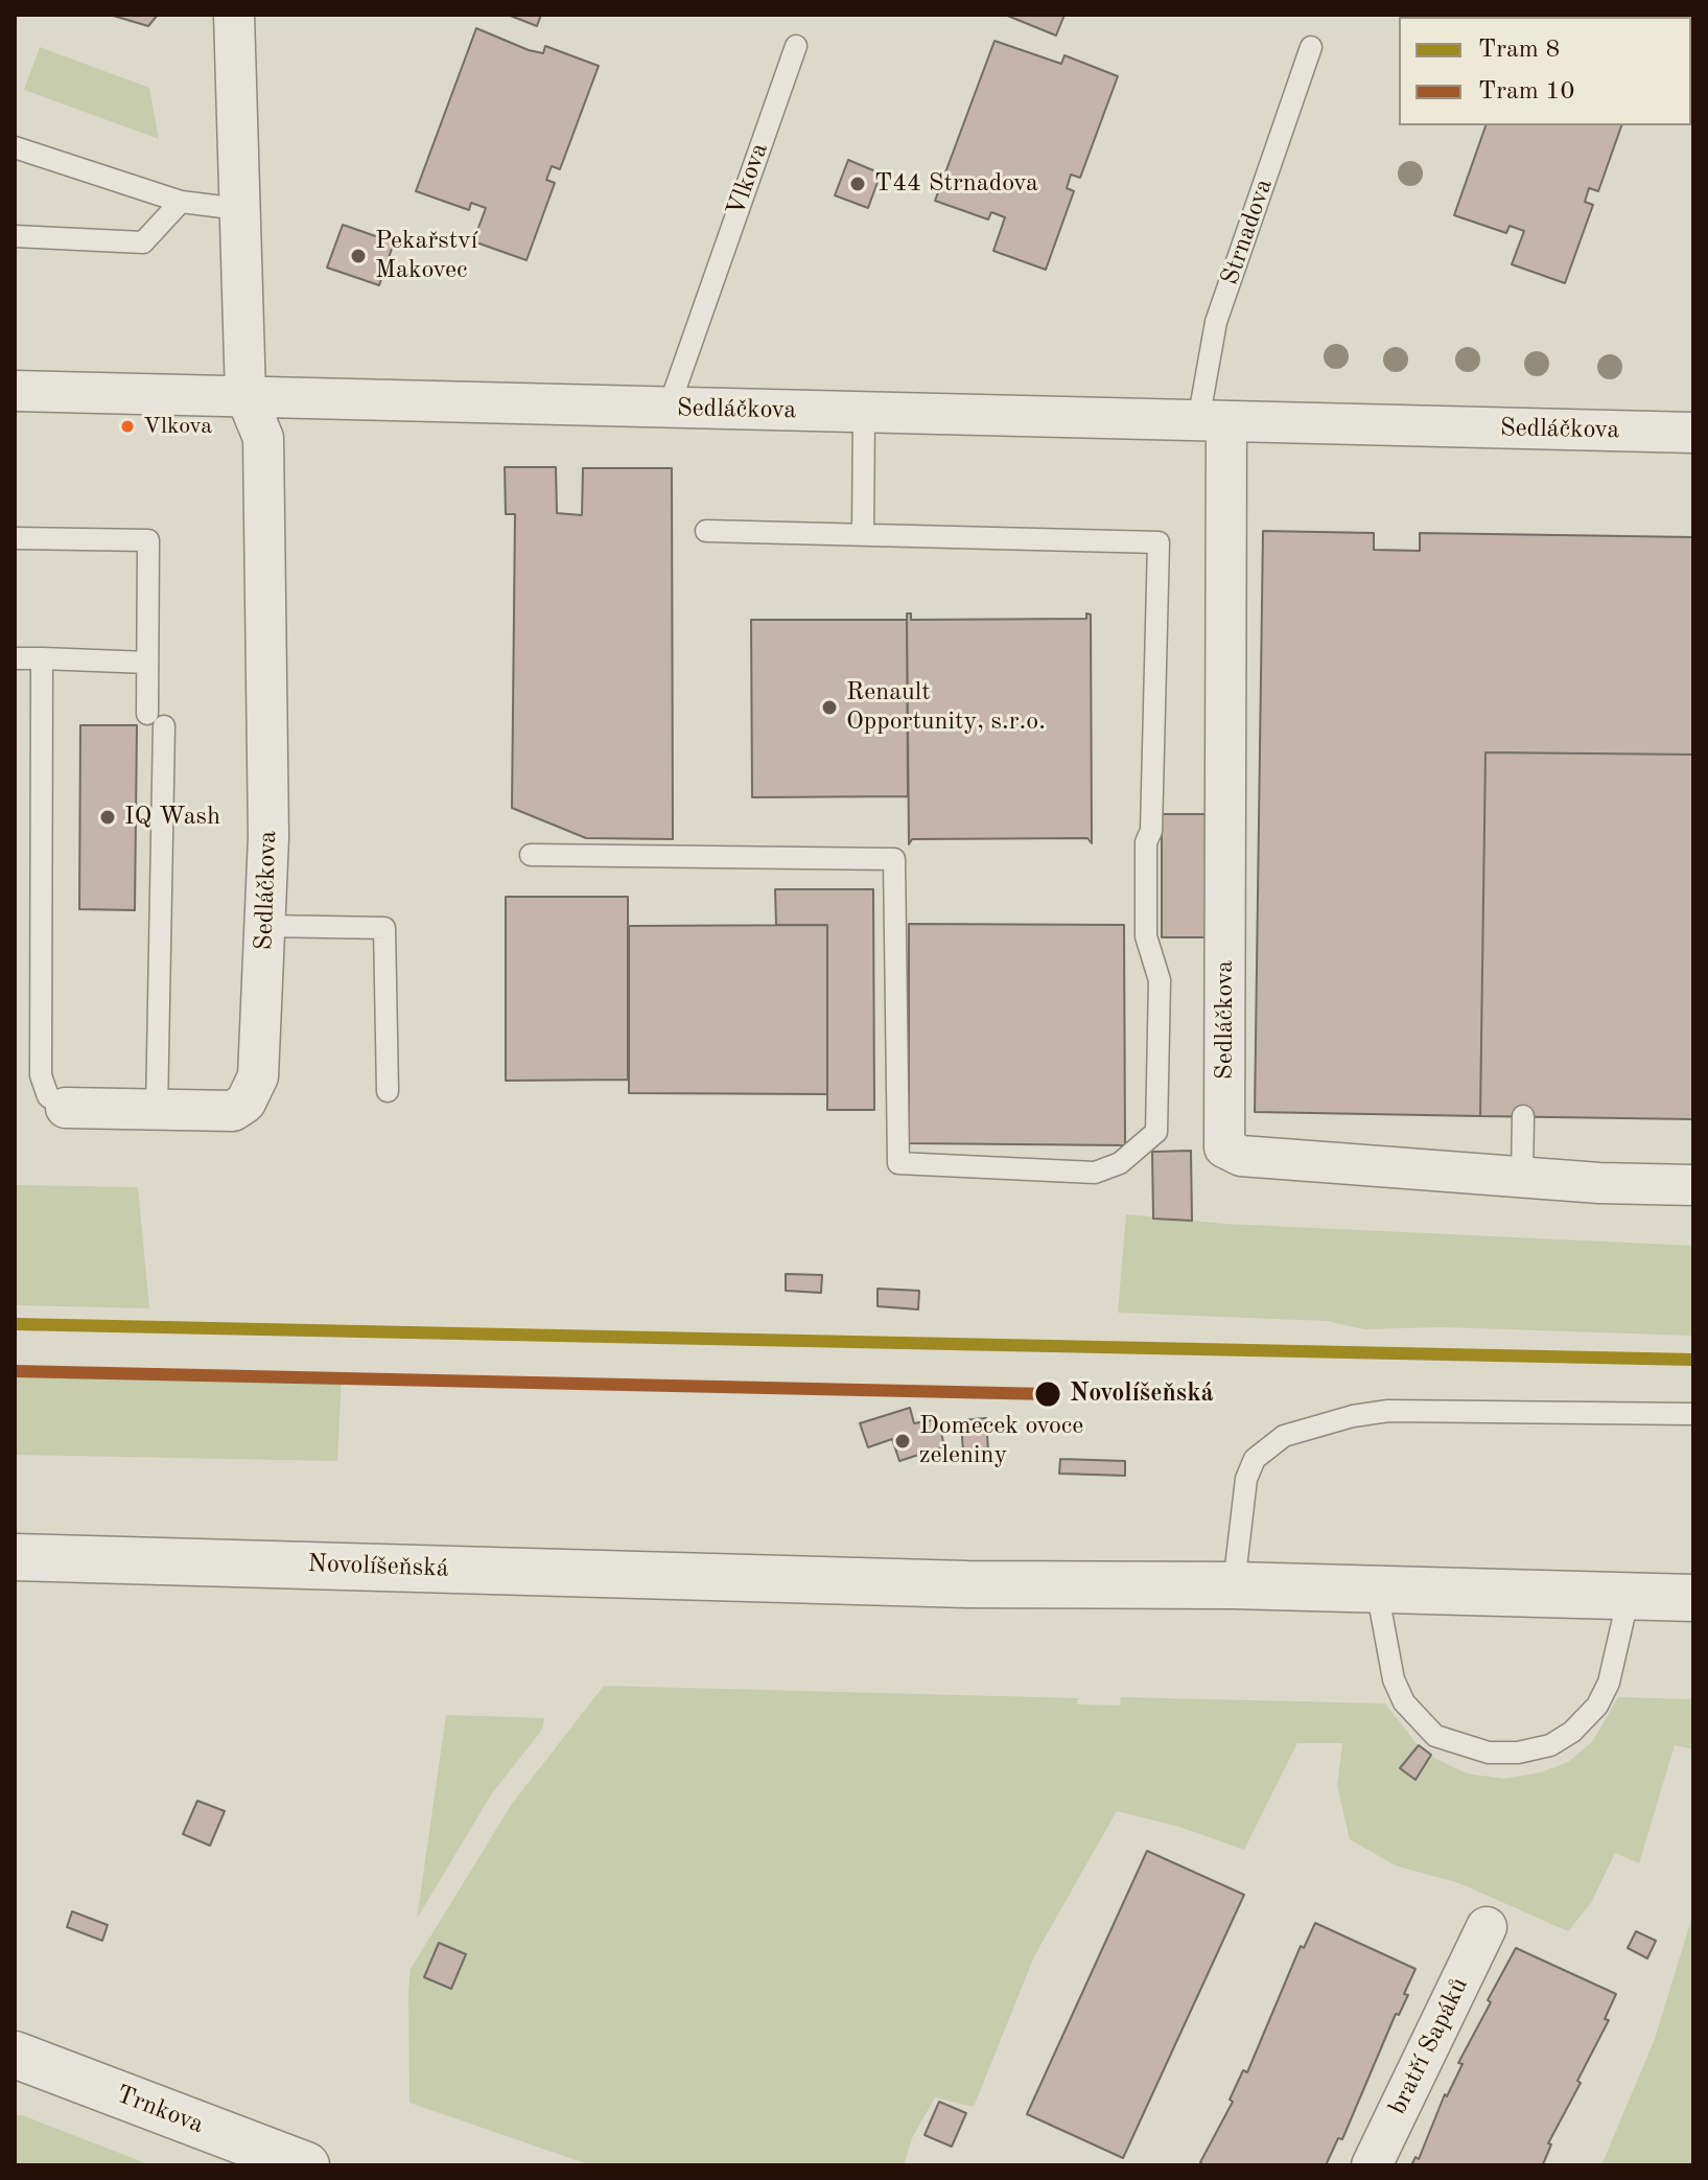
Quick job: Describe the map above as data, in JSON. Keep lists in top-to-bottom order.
{
  "streets": {
    "street": [
      "Sedláčkova",
      "Novolíšeňská",
      "bratří Sapáků",
      "Trnkova"
    ],
    "lane": ["Vlkova", "Strnadova"]
  },
  "crossings": [
    ["Vlkova", "Sedláčkova"],
    ["Strnadova", "Sedláčkova"]
  ],
  "places": [
    "T44 Strnadova",
    "Pekařství Makovec",
    "Vlkova",
    "Renault Opportunity, s.r.o.",
    "IQ Wash",
    "Novolíšeňská",
    "Domecek ovoce zeleniny"
  ],
  "lines": ["tram line 8", "tram line 10"],
  "legend": ["Tram 8", "Tram 10"]
}
